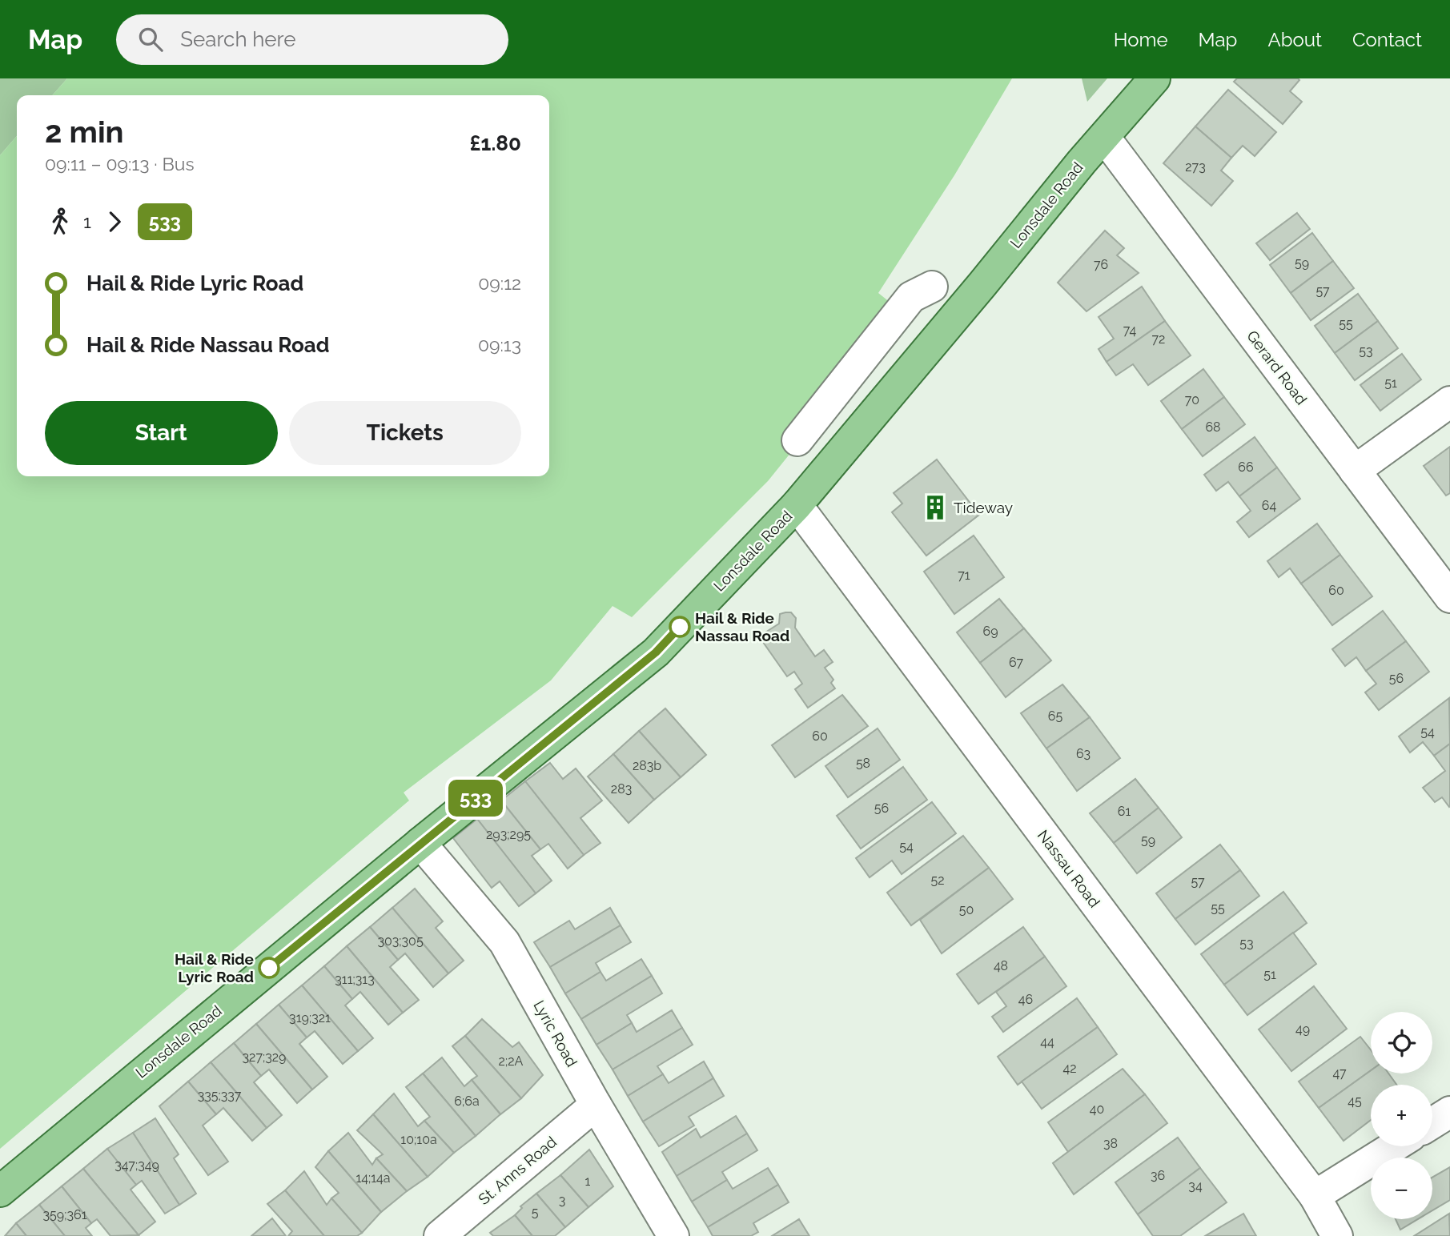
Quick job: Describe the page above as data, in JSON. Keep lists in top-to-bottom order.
{
  "streets": {
    "main road": ["Lonsdale Road"],
    "street": [
      "Gerard Road",
      "Nassau Road",
      "Lyric Road",
      "St. Anns Road"
    ]
  },
  "crossings": [
    ["Lonsdale Road", "Gerard Road"],
    ["Lonsdale Road", "Nassau Road"],
    ["Lonsdale Road", "Lyric Road"],
    ["Lyric Road", "St. Anns Road"]
  ],
  "places": {
    "building": ["Tideway"],
    "other": ["Hail & Ride Nassau Road", "Hail & Ride Lyric Road"]
  },
  "lines": ["bus line 533"],
  "house_numbers": [
    "273",
    "59",
    "76",
    "57",
    "55",
    "74",
    "72",
    "53",
    "51",
    "70",
    "68",
    "66",
    "64",
    "71",
    "60",
    "69",
    "67",
    "56",
    "65",
    "54",
    "60",
    "63",
    "58",
    "283b",
    "283",
    "56",
    "61",
    "293;295",
    "59",
    "54",
    "52",
    "57",
    "55",
    "50",
    "303;305",
    "53",
    "48",
    "51",
    "311;313",
    "46",
    "319;321",
    "49",
    "44",
    "327;329",
    "2;2A",
    "42",
    "47",
    "335;337",
    "6;6a",
    "45",
    "40",
    "10;10a",
    "38",
    "347;349",
    "36",
    "14;14a",
    "1",
    "34",
    "3",
    "5",
    "359;361"
  ],
  "page": {
    "header": "Map",
    "search": "Search here",
    "nav": [
      "Home",
      "Map",
      "About",
      "Contact"
    ],
    "on_map": "533",
    "heading": ["2 min", "09:11 – 09:13 · Bus", "£1.80"],
    "legs": ["1", "533"],
    "list": [
      {
        "name": "Hail & Ride Lyric Road",
        "value": "09:12"
      },
      {
        "name": "Hail & Ride Nassau Road",
        "value": "09:13"
      }
    ],
    "buttons": ["Start", "Tickets"],
    "map_buttons": ["+", "−"]
  }
}
